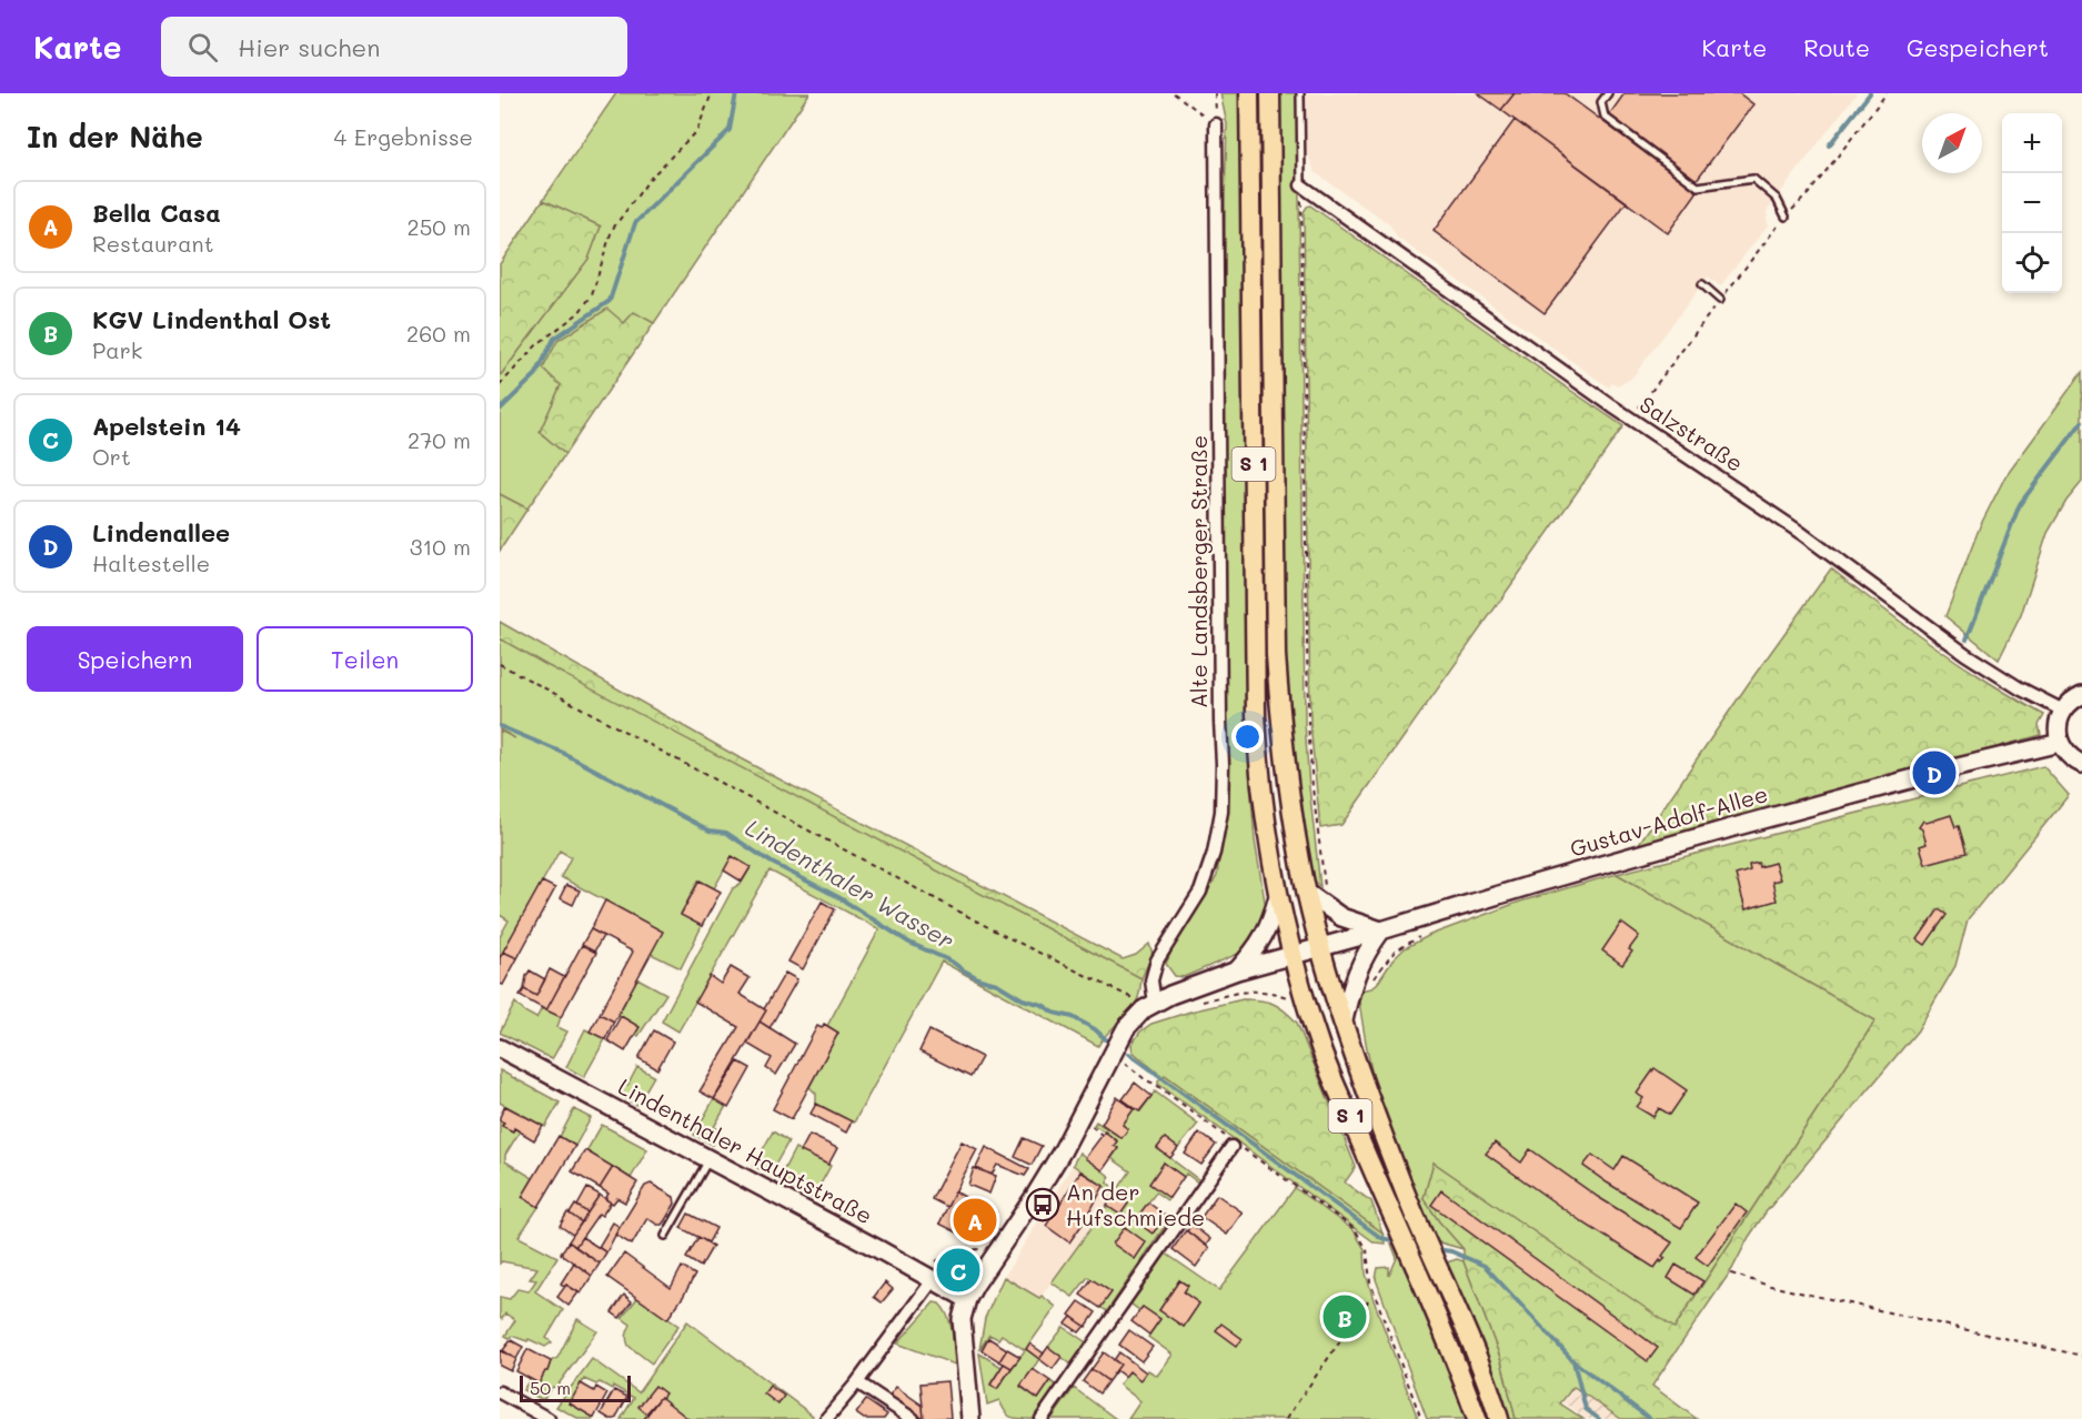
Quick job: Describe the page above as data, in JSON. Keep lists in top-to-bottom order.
{
  "streets": {
    "main road": ["S 1"],
    "street": [
      "Salzstraße",
      "Alte Landsberger Straße",
      "Gustav-Adolf-Allee",
      "Lindenthaler Hauptstraße"
    ]
  },
  "crossings": [
    ["S 1", "Gustav-Adolf-Allee"]
  ],
  "water": ["Lindenthaler Wasser"],
  "places": {
    "bus stop": ["An der Hufschmiede"]
  },
  "scale_bar": "50 m",
  "north": "top right",
  "page": {
    "header": "Karte",
    "search": "Hier suchen",
    "nav": ["Karte", "Route", "Gespeichert"],
    "heading": ["In der Nähe", "4 Ergebnisse"],
    "map_buttons": ["+", "−"],
    "list": [
      {
        "mark": "A",
        "name": "Bella Casa",
        "note": "Restaurant",
        "value": "250 m"
      },
      {
        "mark": "B",
        "name": "KGV Lindenthal Ost",
        "note": "Park",
        "value": "260 m"
      },
      {
        "mark": "C",
        "name": "Apelstein 14",
        "note": "Ort",
        "value": "270 m"
      },
      {
        "mark": "D",
        "name": "Lindenallee",
        "note": "Haltestelle",
        "value": "310 m"
      }
    ],
    "buttons": ["Speichern", "Teilen"],
    "pins": [
      "D",
      "A",
      "C",
      "B"
    ],
    "scale": "50 m"
  }
}
